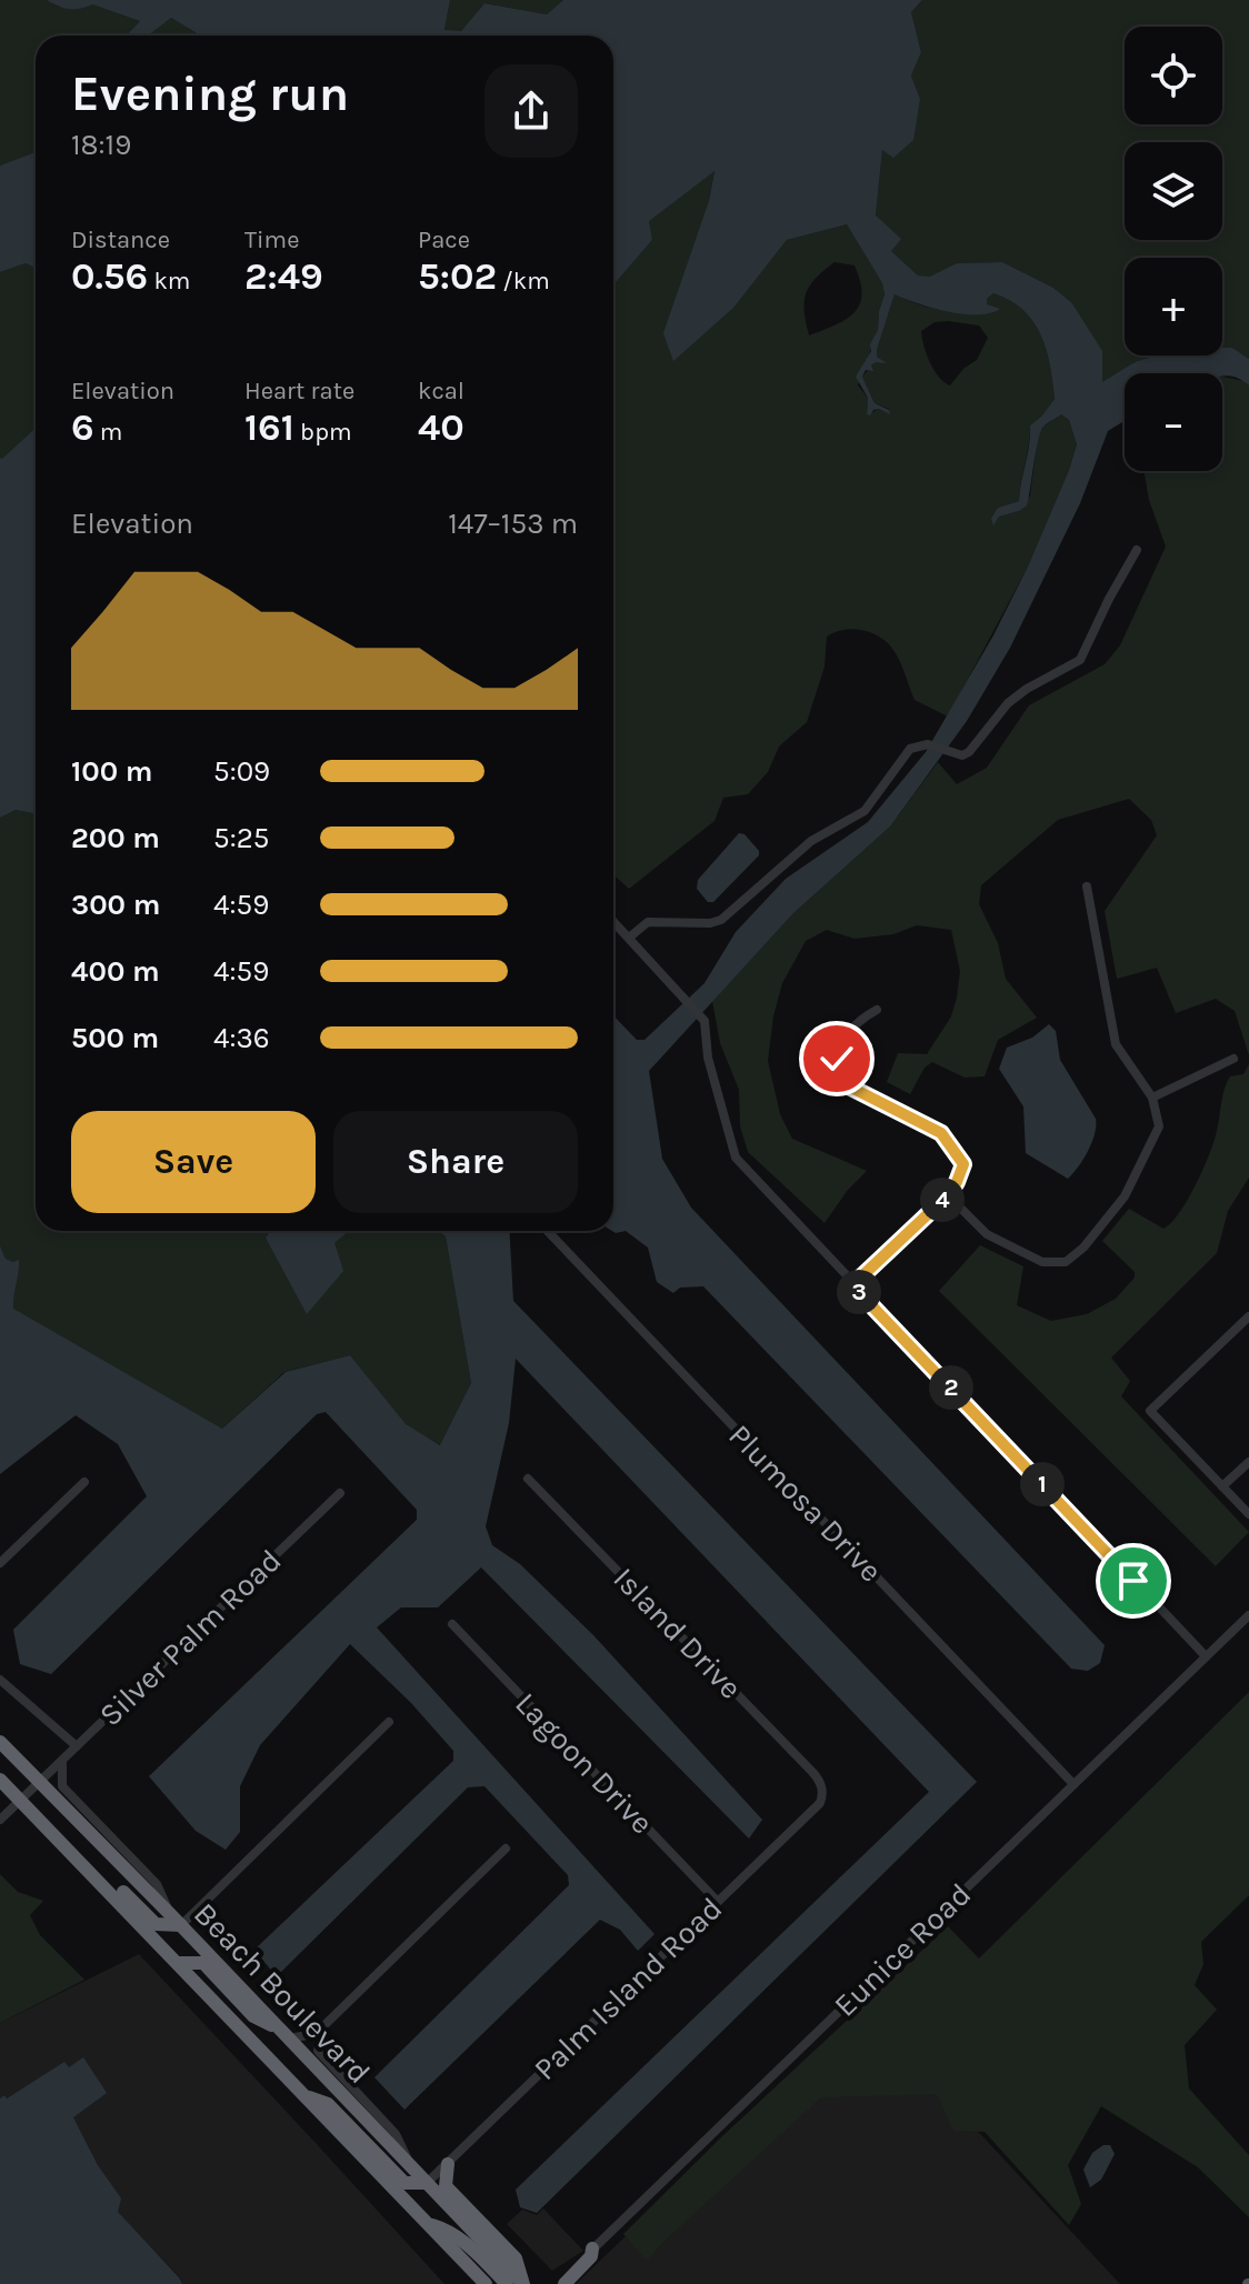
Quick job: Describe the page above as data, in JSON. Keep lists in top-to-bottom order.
{
  "streets": {
    "highway": ["Beach Boulevard"],
    "street": [
      "Plumosa Drive",
      "Island Drive",
      "Silver Palm Road",
      "Lagoon Drive",
      "Eunice Road",
      "Palm Island Road"
    ]
  },
  "crossings": [
    ["Plumosa Drive", "Eunice Road"],
    ["Island Drive", "Palm Island Road"],
    ["Silver Palm Road", "Beach Boulevard"],
    ["Lagoon Drive", "Palm Island Road"],
    ["Palm Island Road", "Beach Boulevard"]
  ],
  "page": {
    "map_buttons": ["+", "−"],
    "heading": ["Evening run", "18:19"],
    "stats": [
      ["Distance", "0.56 km"],
      ["Time", "2:49"],
      ["Pace", "5:02 /km"],
      ["Elevation", "6 m"],
      ["Heart rate", "161 bpm"],
      ["kcal", "40"]
    ],
    "chart": ["Elevation", "147–153 m"],
    "list": [
      {
        "name": "100 m",
        "note": "5:09"
      },
      {
        "name": "200 m",
        "note": "5:25"
      },
      {
        "name": "300 m",
        "note": "4:59"
      },
      {
        "name": "400 m",
        "note": "4:59"
      },
      {
        "name": "500 m",
        "note": "4:36"
      }
    ],
    "buttons": ["Save", "Share"],
    "pins": [
      "4",
      "3",
      "2",
      "1"
    ]
  }
}
